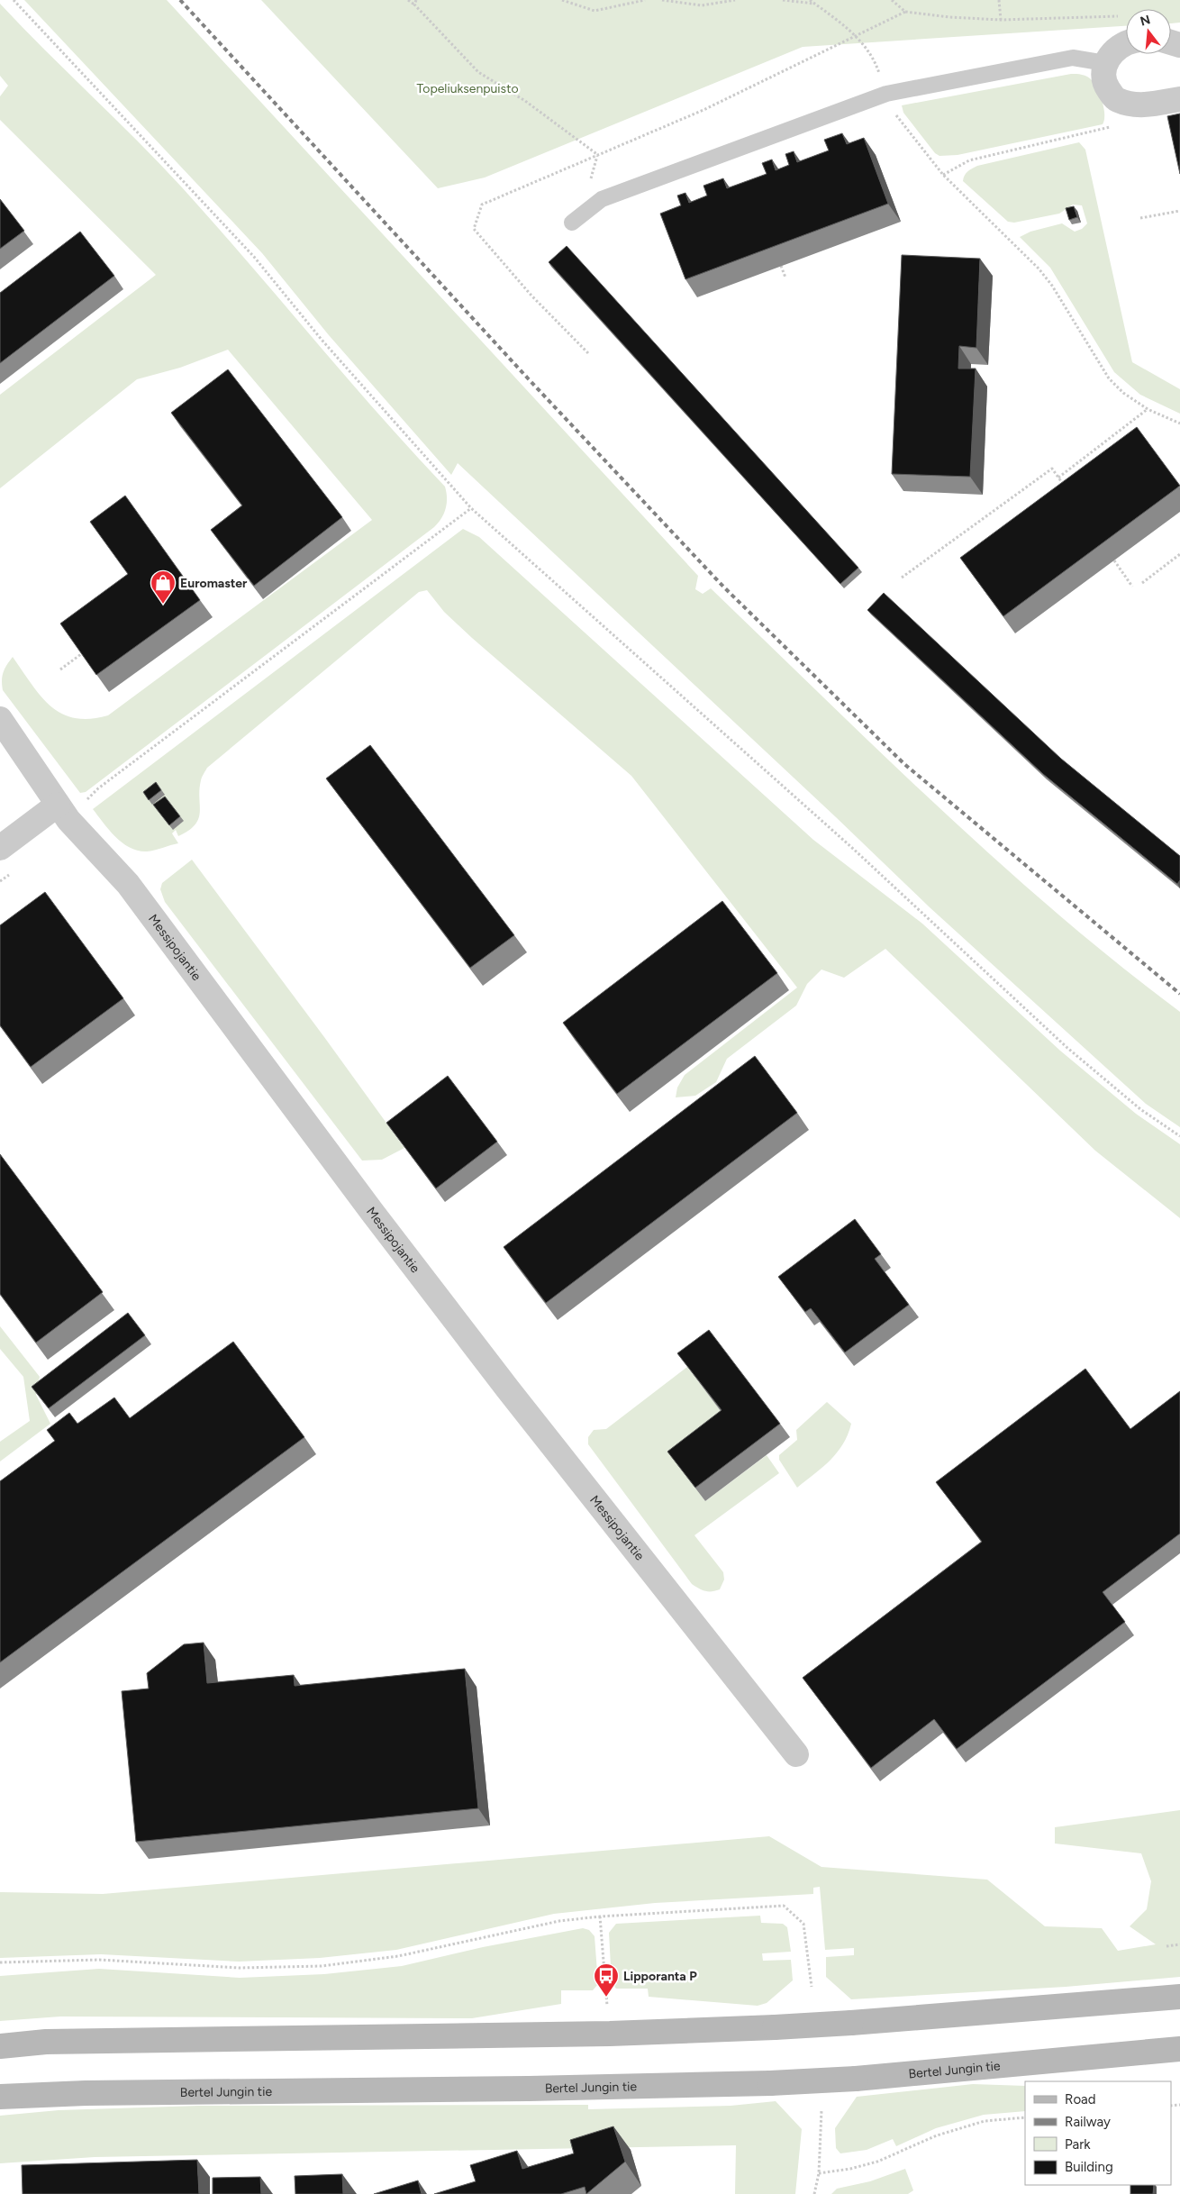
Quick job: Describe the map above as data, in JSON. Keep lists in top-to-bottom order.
{
  "streets": {
    "main road": ["Bertel Jungin tie"],
    "street": ["Messipojantie"]
  },
  "parks": ["Topeliuksenpuisto"],
  "places": {
    "shop": ["Euromaster"],
    "bus stop": ["Lipporanta P"]
  },
  "legend": [
    "Road",
    "Railway",
    "Park",
    "Building"
  ],
  "north": "top"
}
